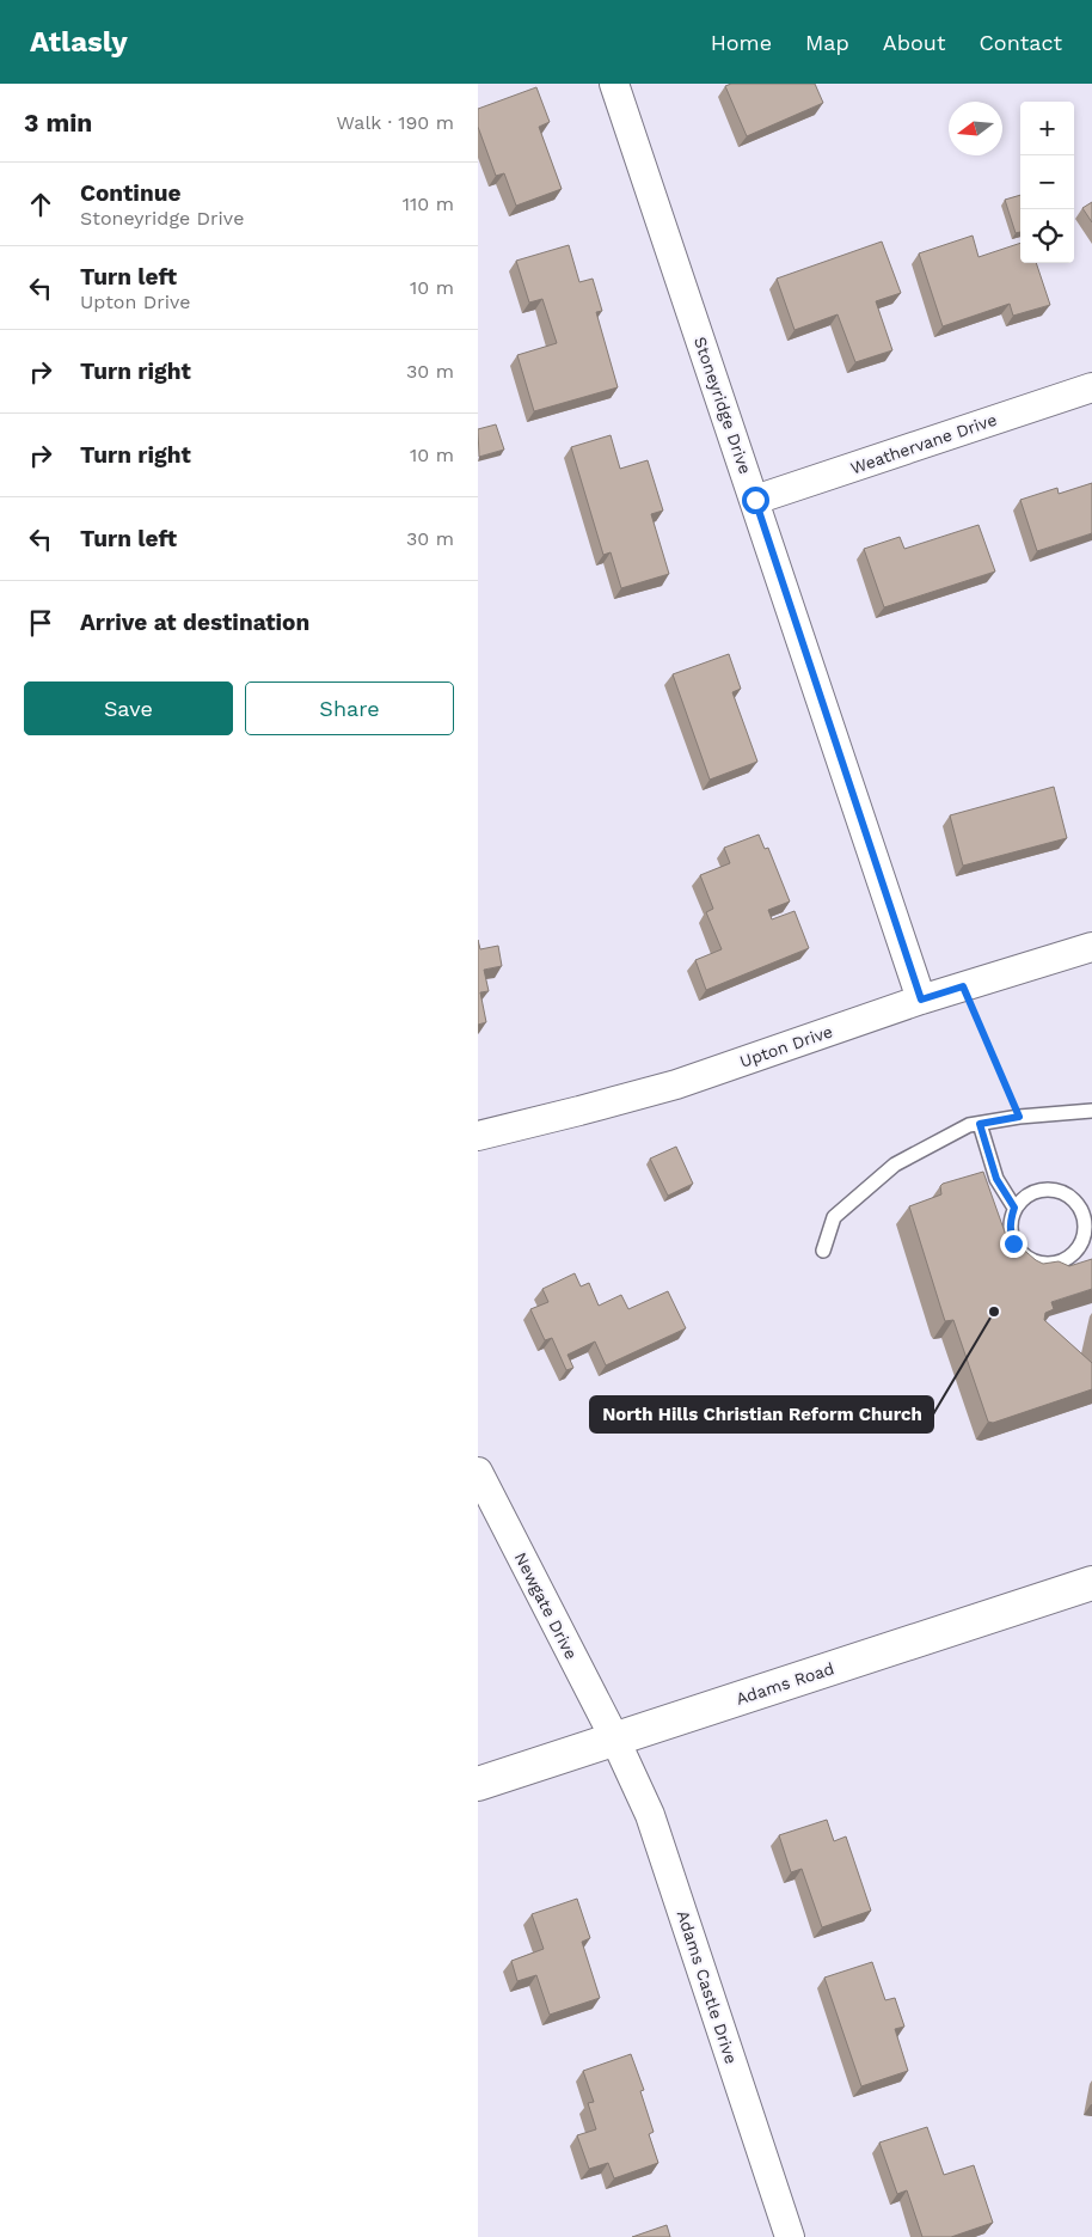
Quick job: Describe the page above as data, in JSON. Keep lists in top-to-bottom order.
{
  "streets": {
    "street": [
      "Stoneyridge Drive",
      "Weathervane Drive",
      "Upton Drive",
      "Newgate Drive",
      "Adams Road",
      "Adams Castle Drive"
    ]
  },
  "crossings": [
    ["Stoneyridge Drive", "Weathervane Drive"],
    ["Stoneyridge Drive", "Upton Drive"],
    ["Newgate Drive", "Adams Road"],
    ["Newgate Drive", "Adams Castle Drive"],
    ["Adams Road", "Adams Castle Drive"]
  ],
  "places": ["North Hills Christian Reform Church"],
  "north": "left",
  "page": {
    "header": "Atlasly",
    "nav": [
      "Home",
      "Map",
      "About",
      "Contact"
    ],
    "heading": ["3 min", "Walk · 190 m"],
    "map_buttons": ["+", "−"],
    "list": [
      ["Continue", "Stoneyridge Drive", "110 m"],
      ["Turn left", "Upton Drive", "10 m"],
      ["Turn right", "30 m"],
      ["Turn right", "10 m"],
      ["Turn left", "30 m"],
      "Arrive at destination"
    ],
    "buttons": ["Save", "Share"]
  }
}
